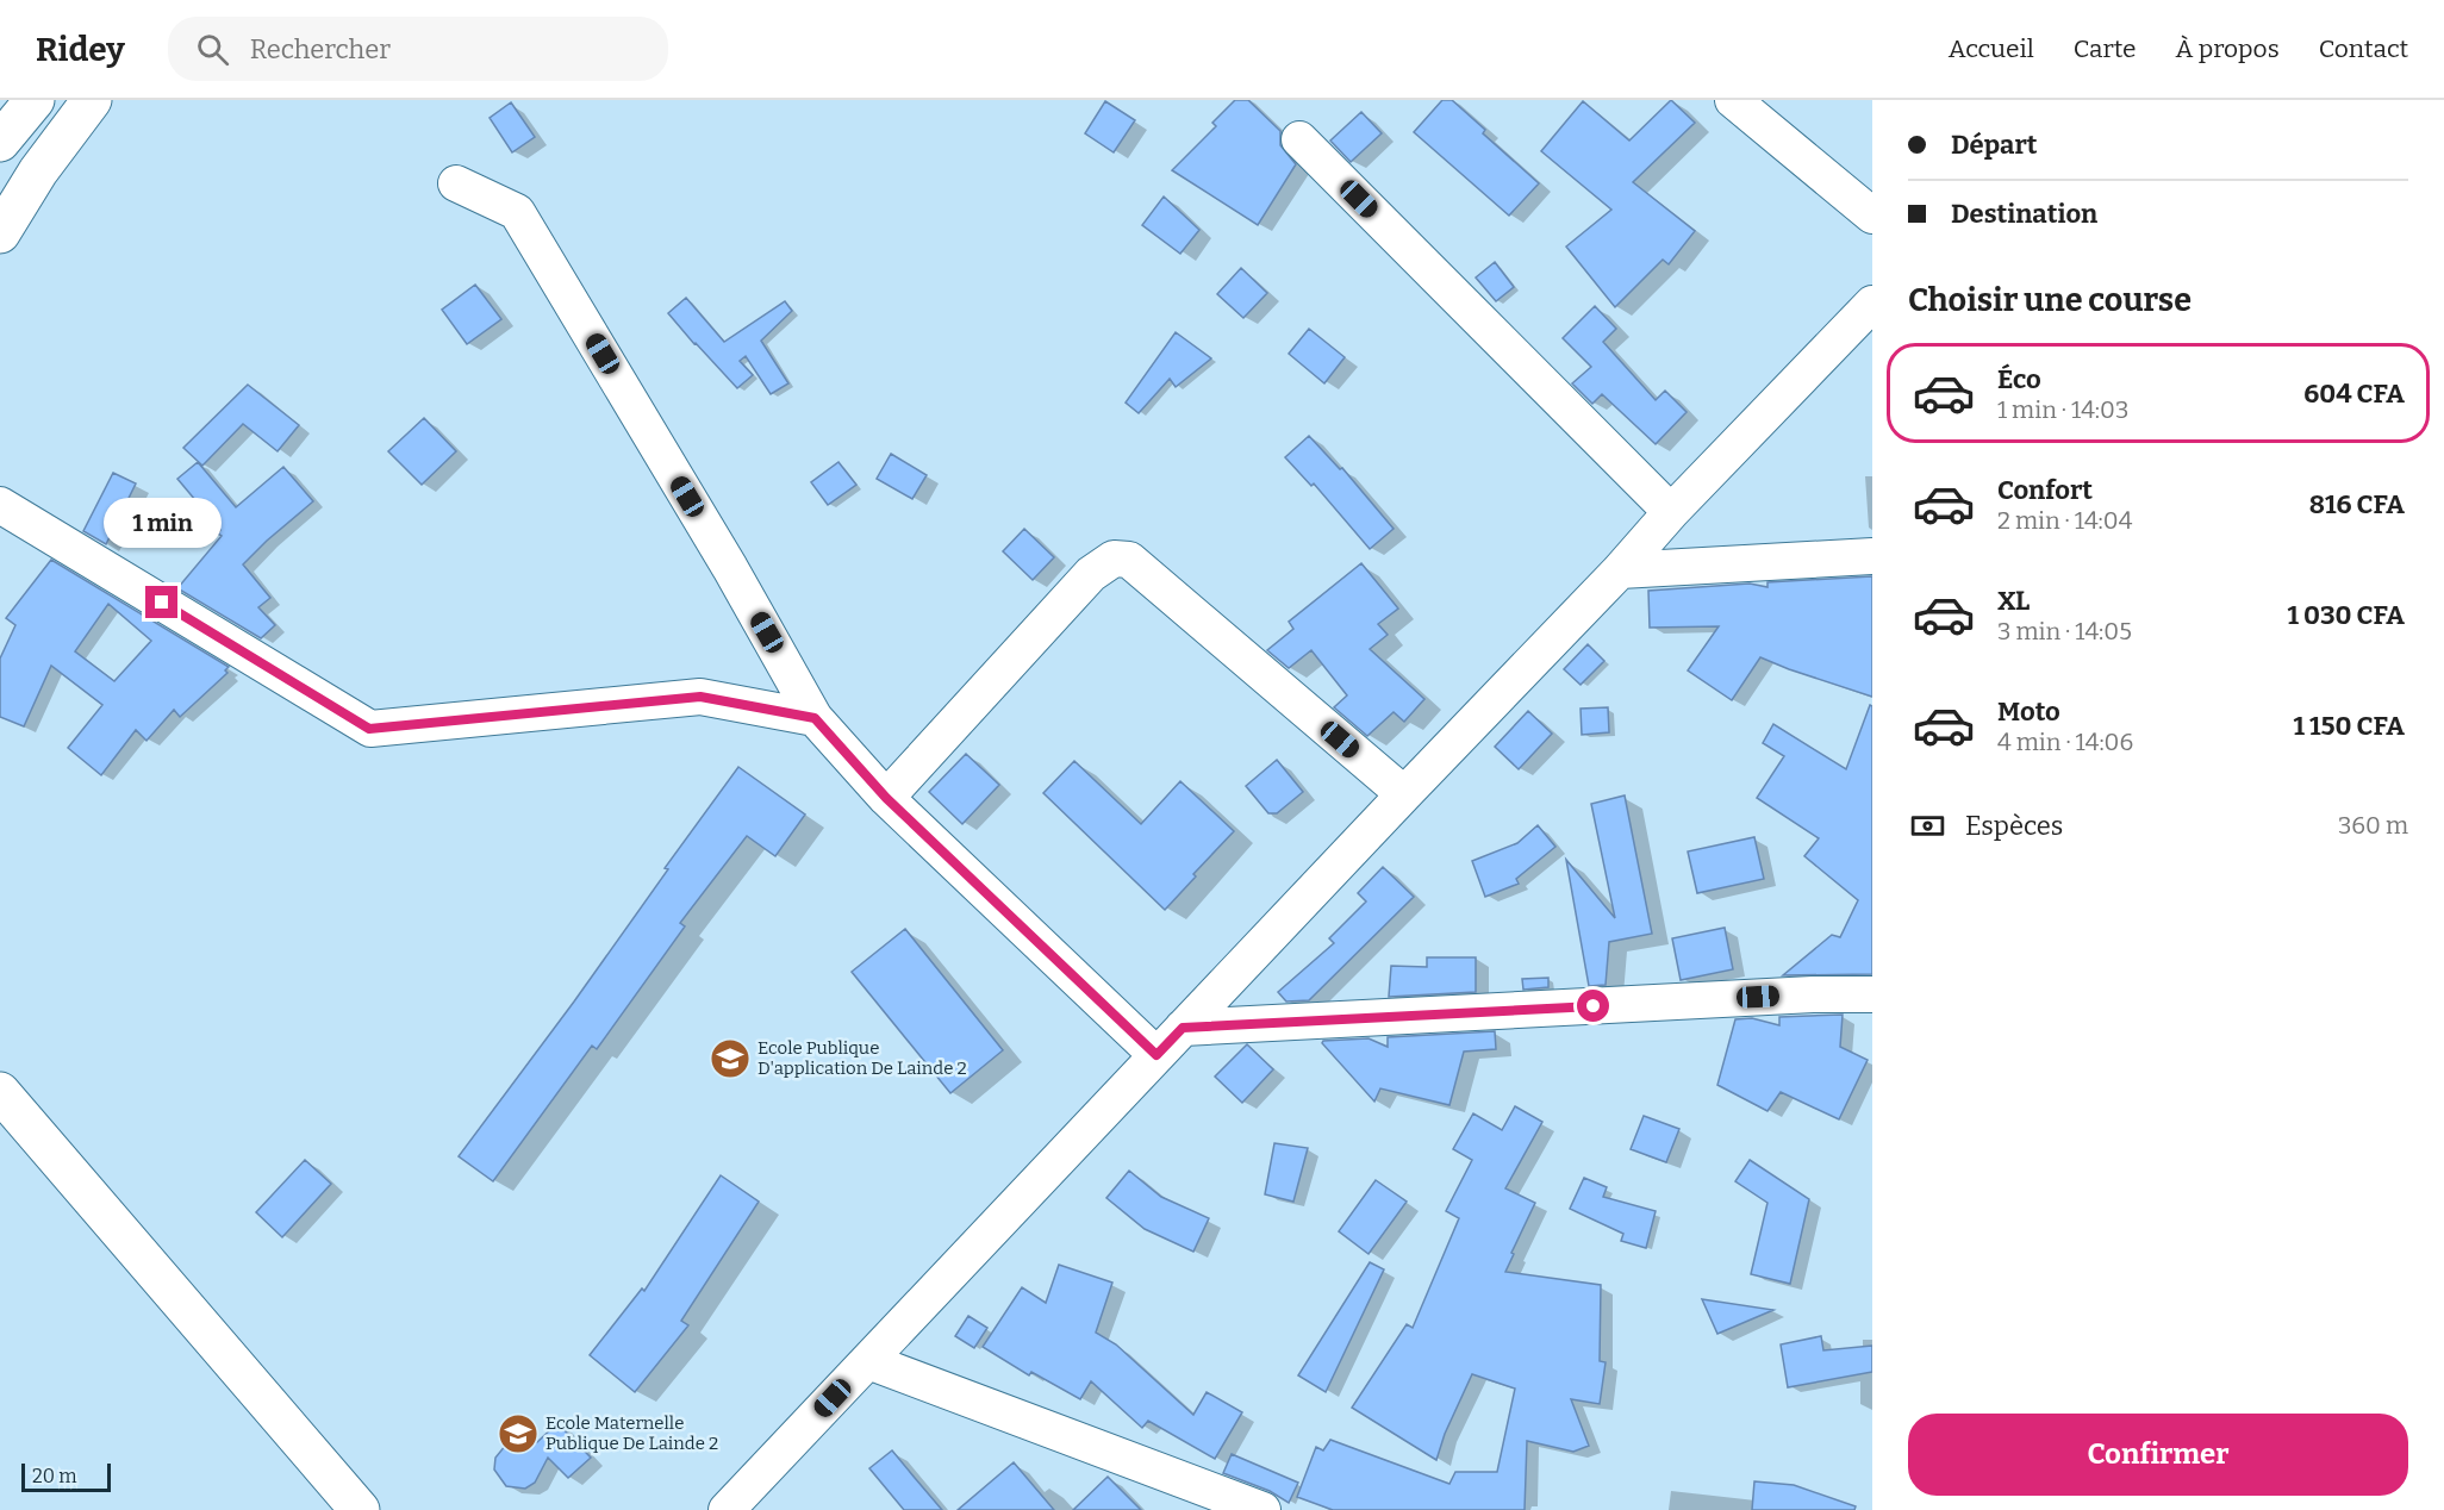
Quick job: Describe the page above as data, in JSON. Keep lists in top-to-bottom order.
{
  "places": {
    "school or university": ["Ecole Publique D'application De Lainde 2", "Ecole Maternelle Publique De Lainde 2"]
  },
  "scale_bar": "20 m",
  "page": {
    "header": "Ridey",
    "search": "Rechercher",
    "nav": [
      "Accueil",
      "Carte",
      "À propos",
      "Contact"
    ],
    "banner": ["Départ", "Destination"],
    "heading": "Choisir une course",
    "list": [
      {
        "name": "Éco",
        "note": "1 min · 14:03",
        "value": "604 CFA"
      },
      {
        "name": "Confort",
        "note": "2 min · 14:04",
        "value": "816 CFA"
      },
      {
        "name": "XL",
        "note": "3 min · 14:05",
        "value": "1 030 CFA"
      },
      {
        "name": "Moto",
        "note": "4 min · 14:06",
        "value": "1 150 CFA"
      }
    ],
    "bubble": "1 min",
    "pay": ["Espèces", "360 m"],
    "buttons": "Confirmer",
    "scale": "20 m"
  }
}
